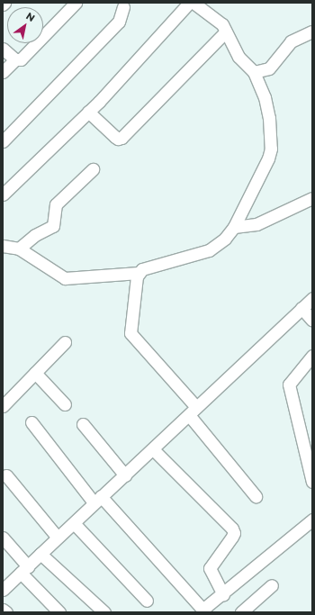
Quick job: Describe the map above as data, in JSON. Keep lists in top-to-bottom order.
{
  "north": "top right"
}
